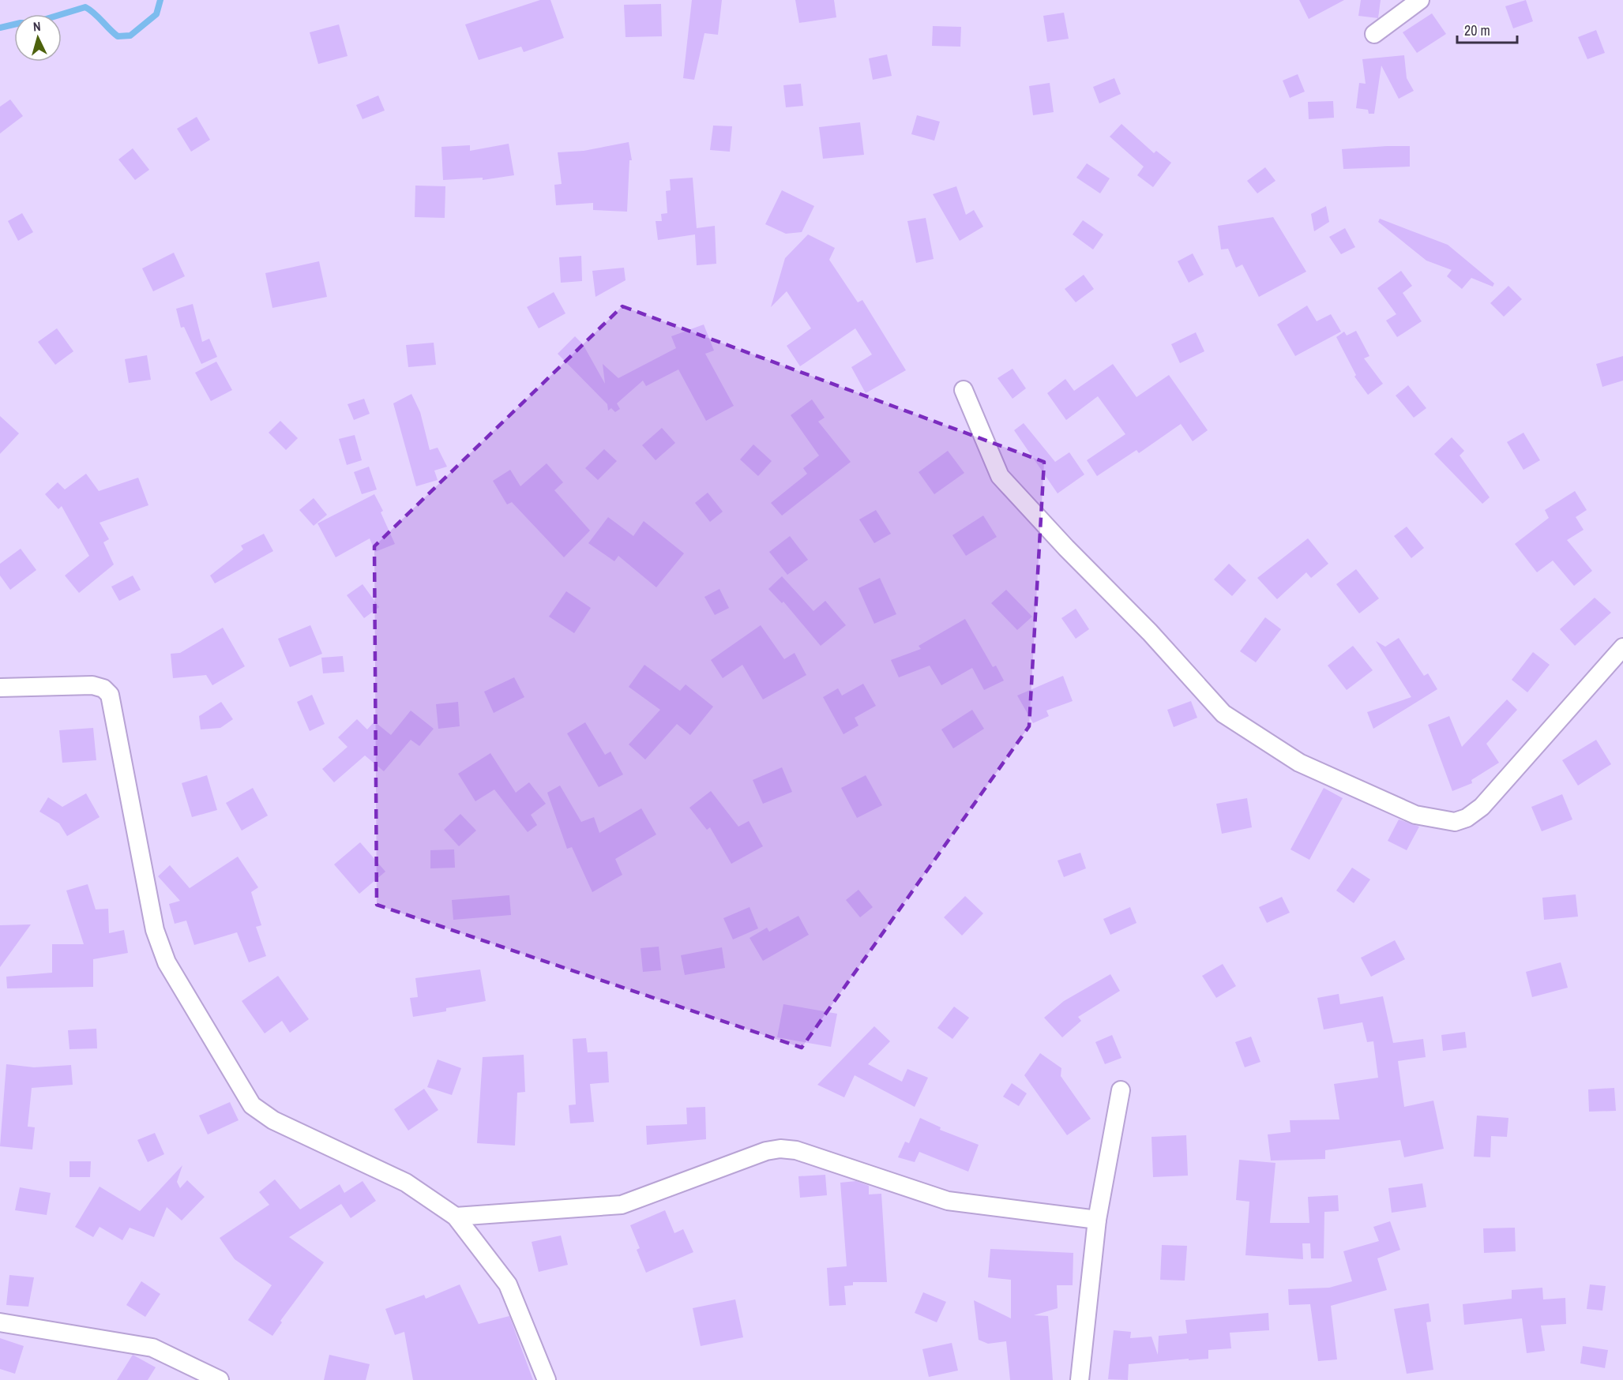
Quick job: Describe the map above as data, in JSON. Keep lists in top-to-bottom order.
{
  "scale_bar": "20 m",
  "north": "top"
}
